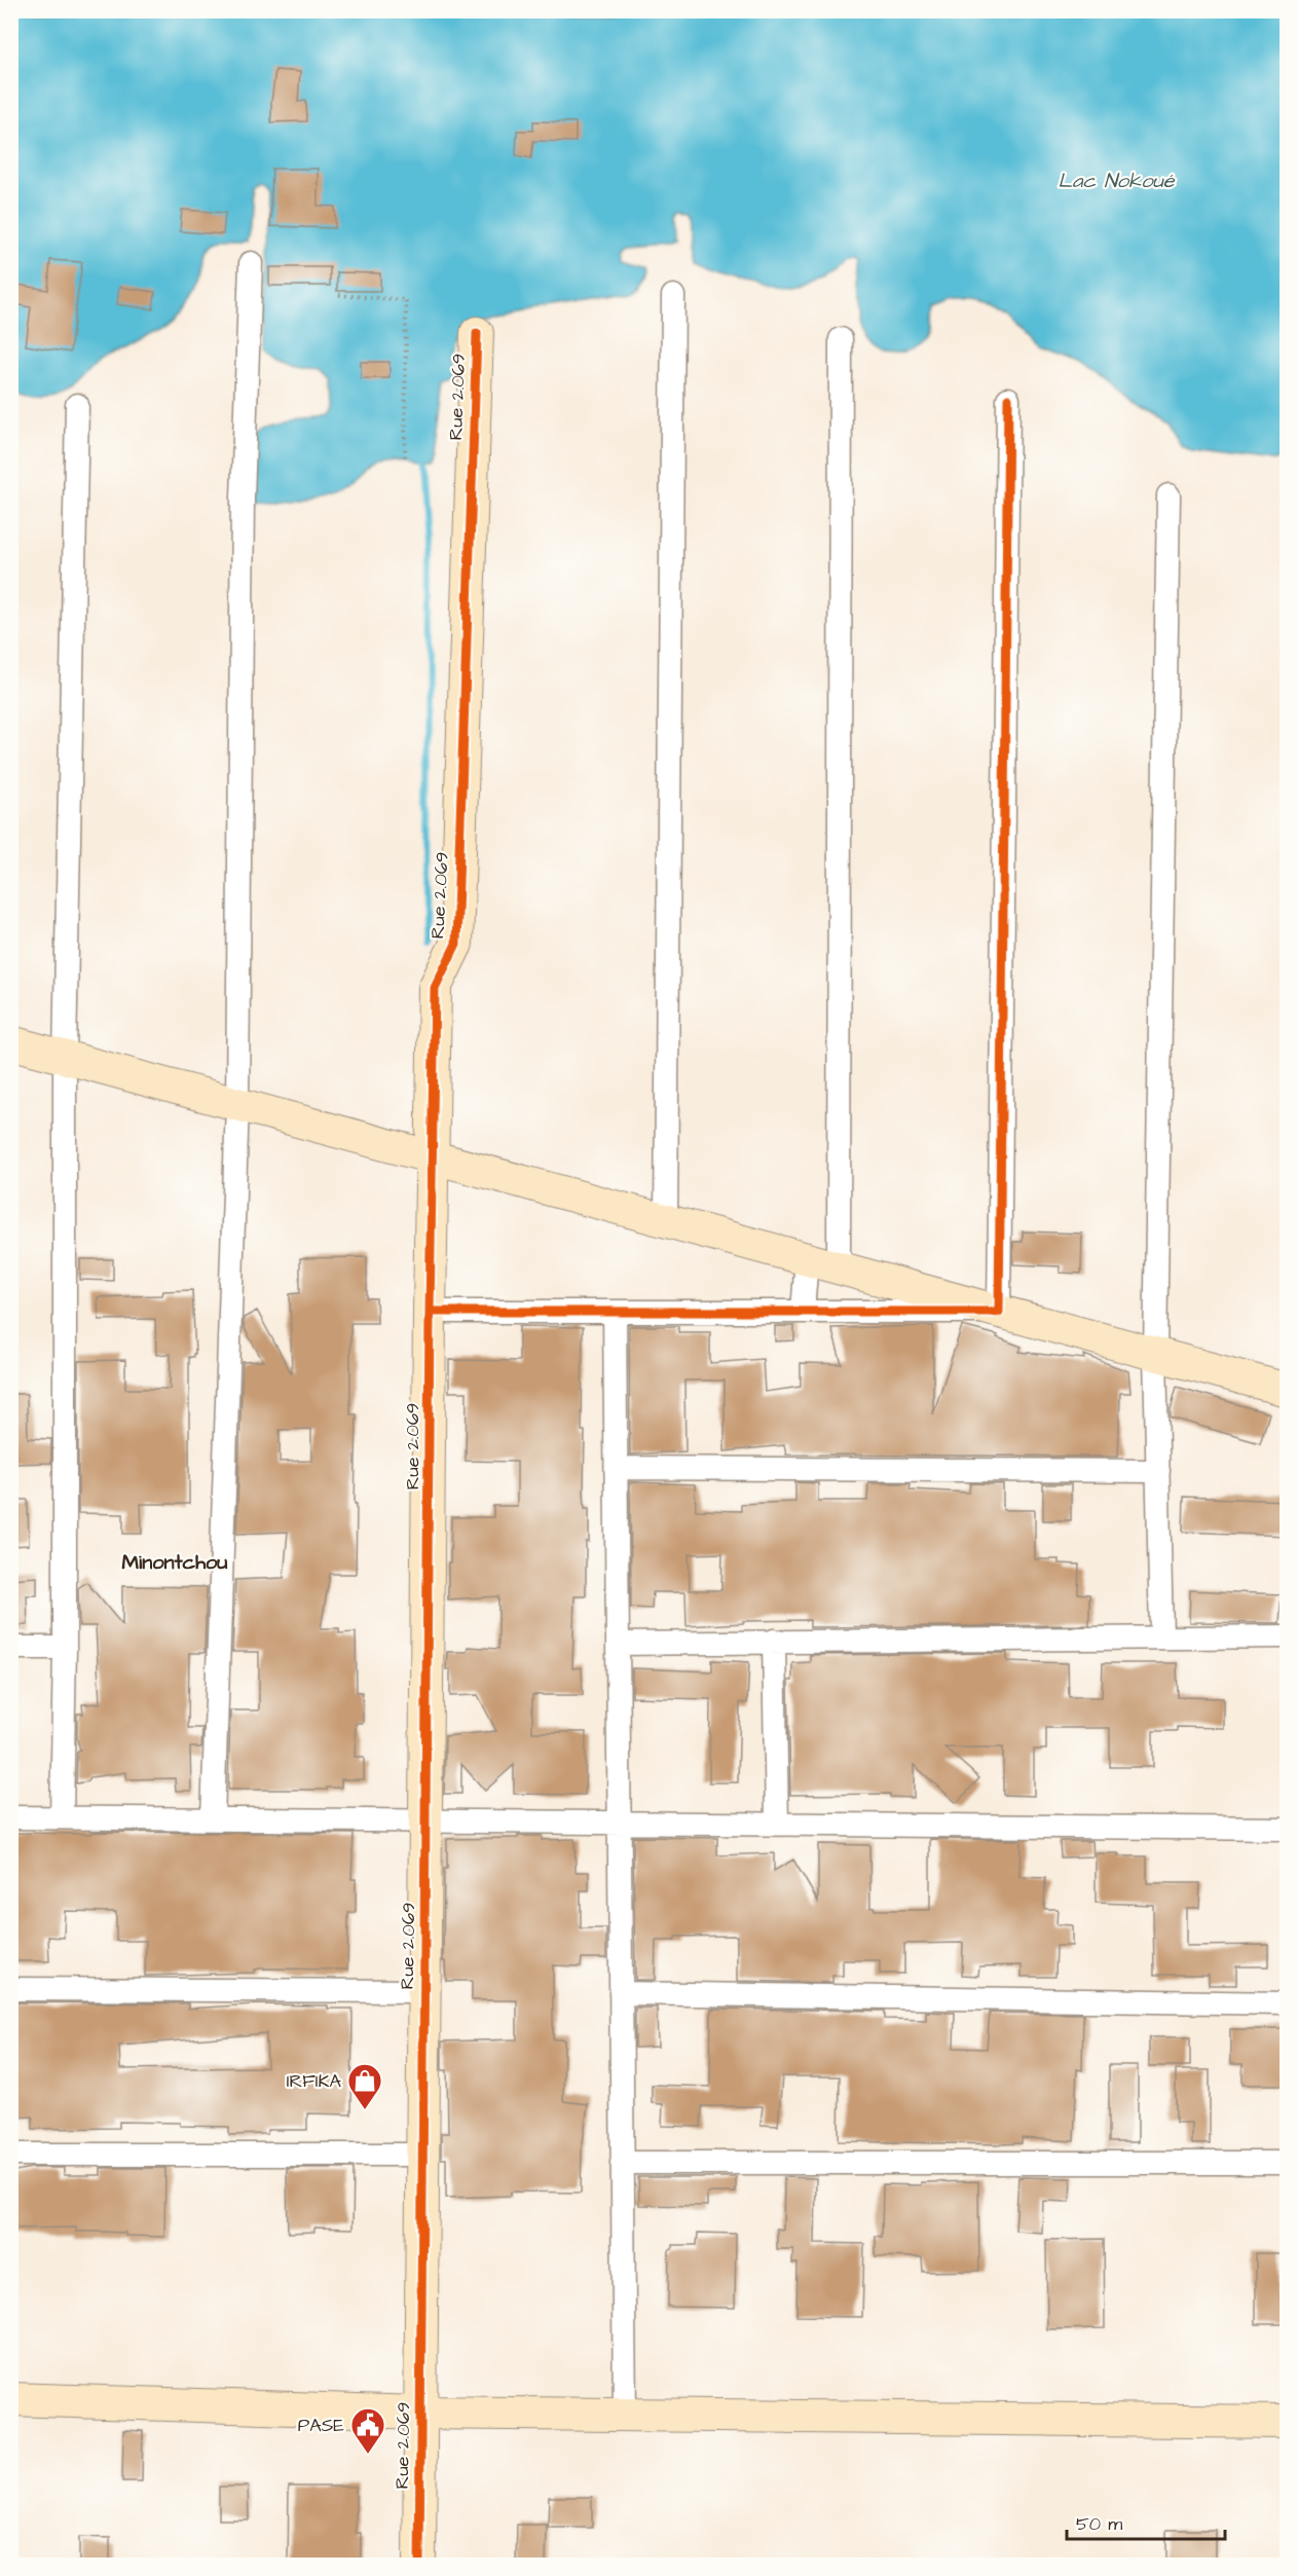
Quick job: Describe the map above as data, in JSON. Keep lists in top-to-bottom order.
{
  "streets": {
    "street": ["Rue 2.069"]
  },
  "districts": ["Minontchou"],
  "water": ["Lac Nokoué"],
  "places": {
    "shop": ["IRFIKA"],
    "public building": ["PASE"]
  },
  "scale_bar": "50 m"
}
